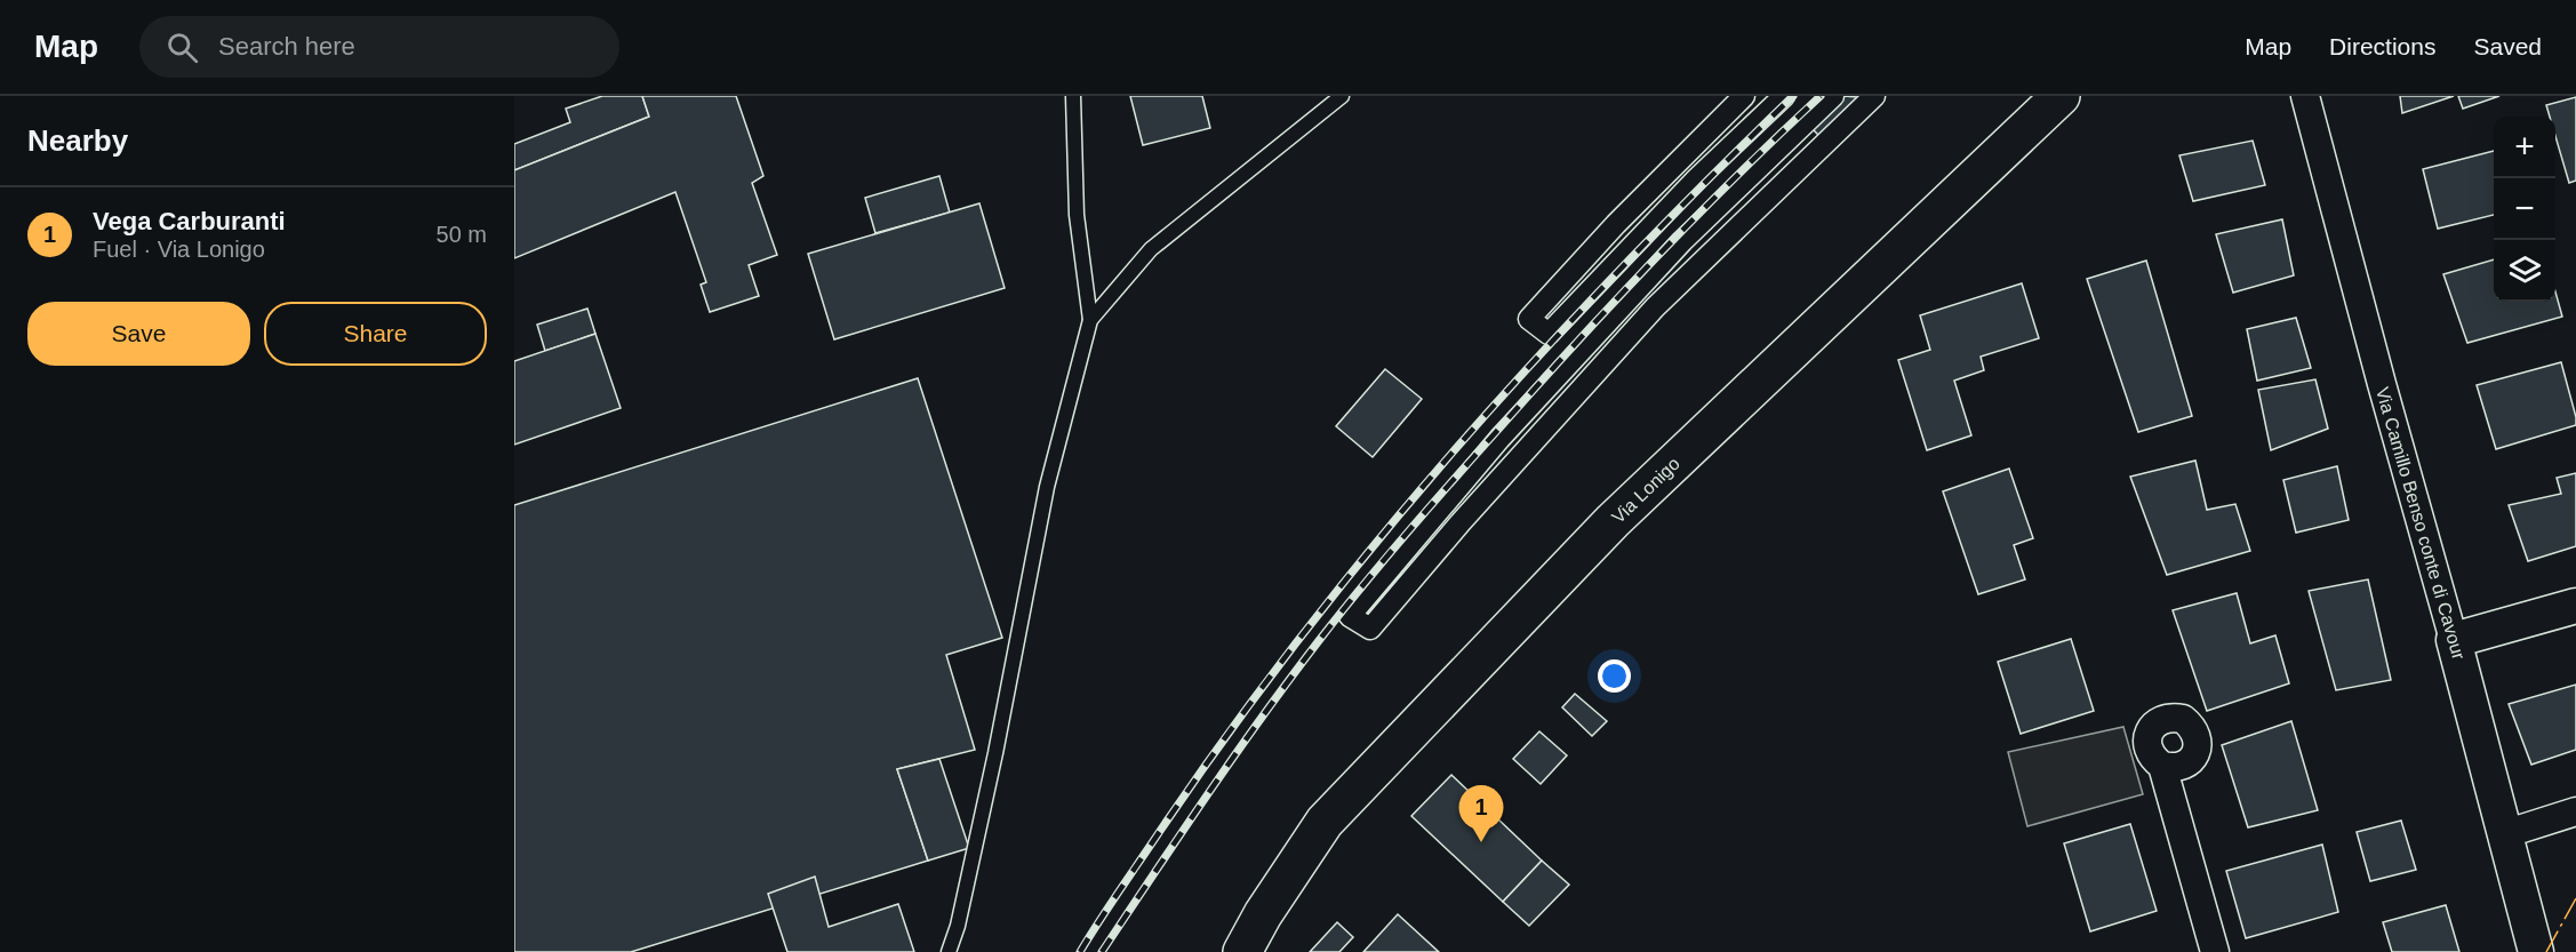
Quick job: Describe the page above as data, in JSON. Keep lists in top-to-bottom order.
{
  "streets": {
    "main road": ["Via Lonigo"],
    "street": ["Via Camillo Benso conte di Cavour"]
  },
  "page": {
    "header": "Map",
    "search": "Search here",
    "nav": ["Map", "Directions", "Saved"],
    "heading": "Nearby",
    "map_buttons": ["+", "−"],
    "list": [
      {
        "mark": "1",
        "name": "Vega Carburanti",
        "note": "Fuel · Via Lonigo",
        "value": "50 m"
      }
    ],
    "buttons": ["Save", "Share"],
    "pins": "1"
  }
}
